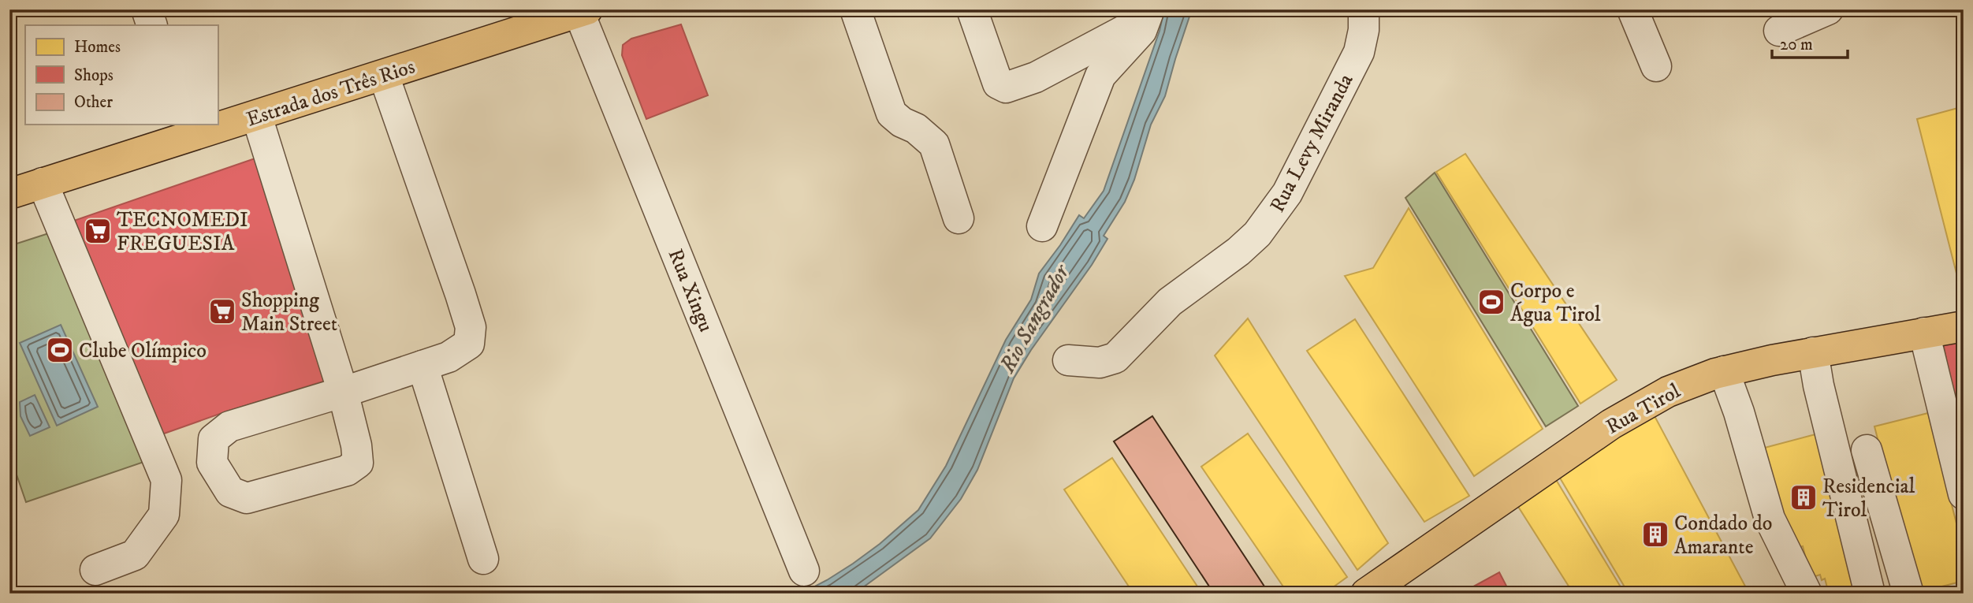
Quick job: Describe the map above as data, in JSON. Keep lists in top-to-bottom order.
{
  "streets": {
    "main road": ["Estrada dos Três Rios", "Rua Tirol"],
    "street": ["Rua Levy Miranda", "Rua Xingu"]
  },
  "crossings": [
    ["Estrada dos Três Rios", "Rua Xingu"]
  ],
  "water": ["Rio Sangrador"],
  "places": {
    "supermarket": ["TECNOMEDI FREGUESIA", "Shopping Main Street"],
    "sports": ["Corpo e Água Tirol", "Clube Olímpico"],
    "building": ["Residencial Tirol", "Condado do Amarante"]
  },
  "legend": ["Homes", "Shops", "Other"],
  "scale_bar": "20 m"
}
